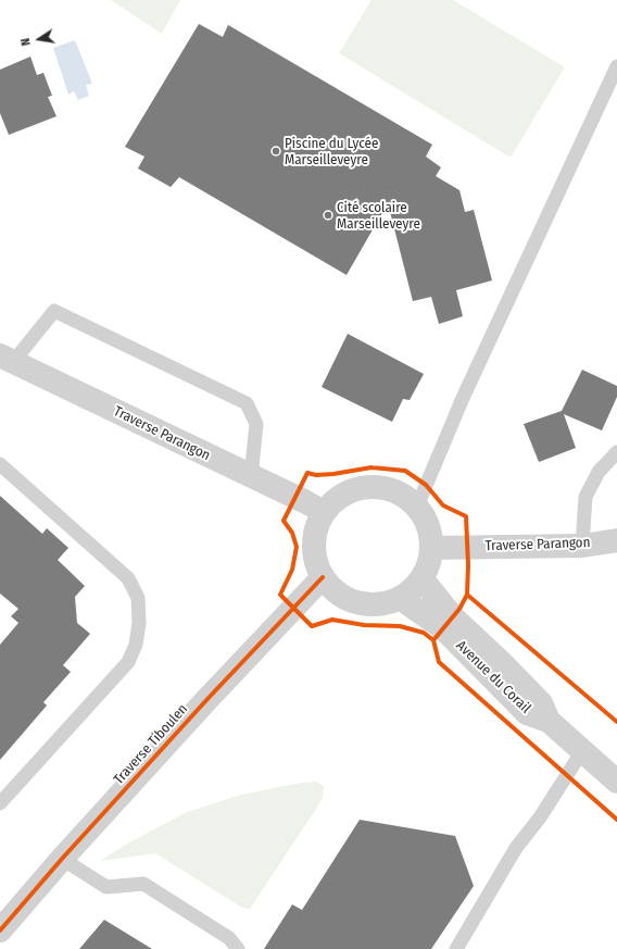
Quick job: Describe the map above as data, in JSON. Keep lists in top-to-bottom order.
{
  "streets": {
    "street": ["Traverse Parangon", "Avenue du Corail", "Traverse Tiboulen"]
  },
  "crossings": [
    ["Traverse Parangon", "Avenue du Corail"],
    ["Traverse Parangon", "Traverse Tiboulen"],
    ["Avenue du Corail", "Traverse Tiboulen"]
  ],
  "places": ["Piscine du Lycée Marseilleveyre", "Cité scolaire Marseilleveyre"],
  "north": "left"
}
